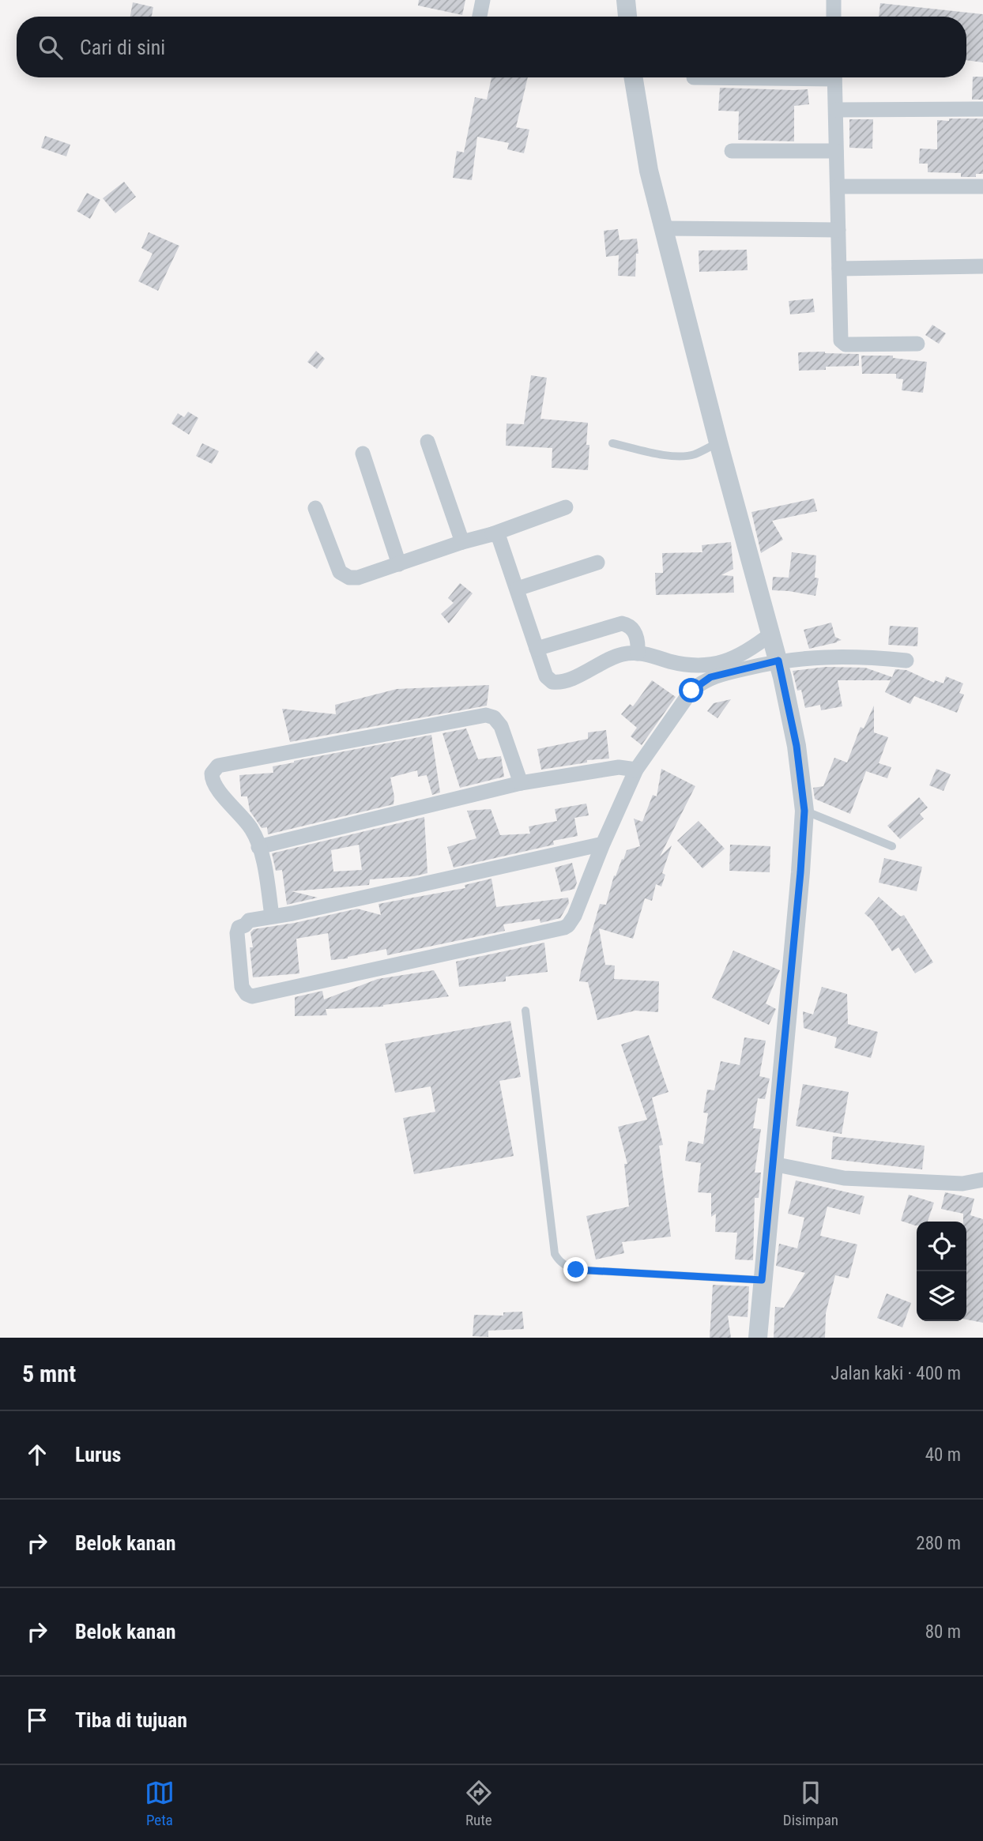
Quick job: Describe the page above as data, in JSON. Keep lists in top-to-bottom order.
{
  "page": {
    "search": "Cari di sini",
    "heading": ["5 mnt", "Jalan kaki · 400 m"],
    "list": [
      ["Lurus", "40 m"],
      ["Belok kanan", "280 m"],
      ["Belok kanan", "80 m"],
      "Tiba di tujuan"
    ],
    "nav": ["Peta", "Rute", "Disimpan"]
  }
}
